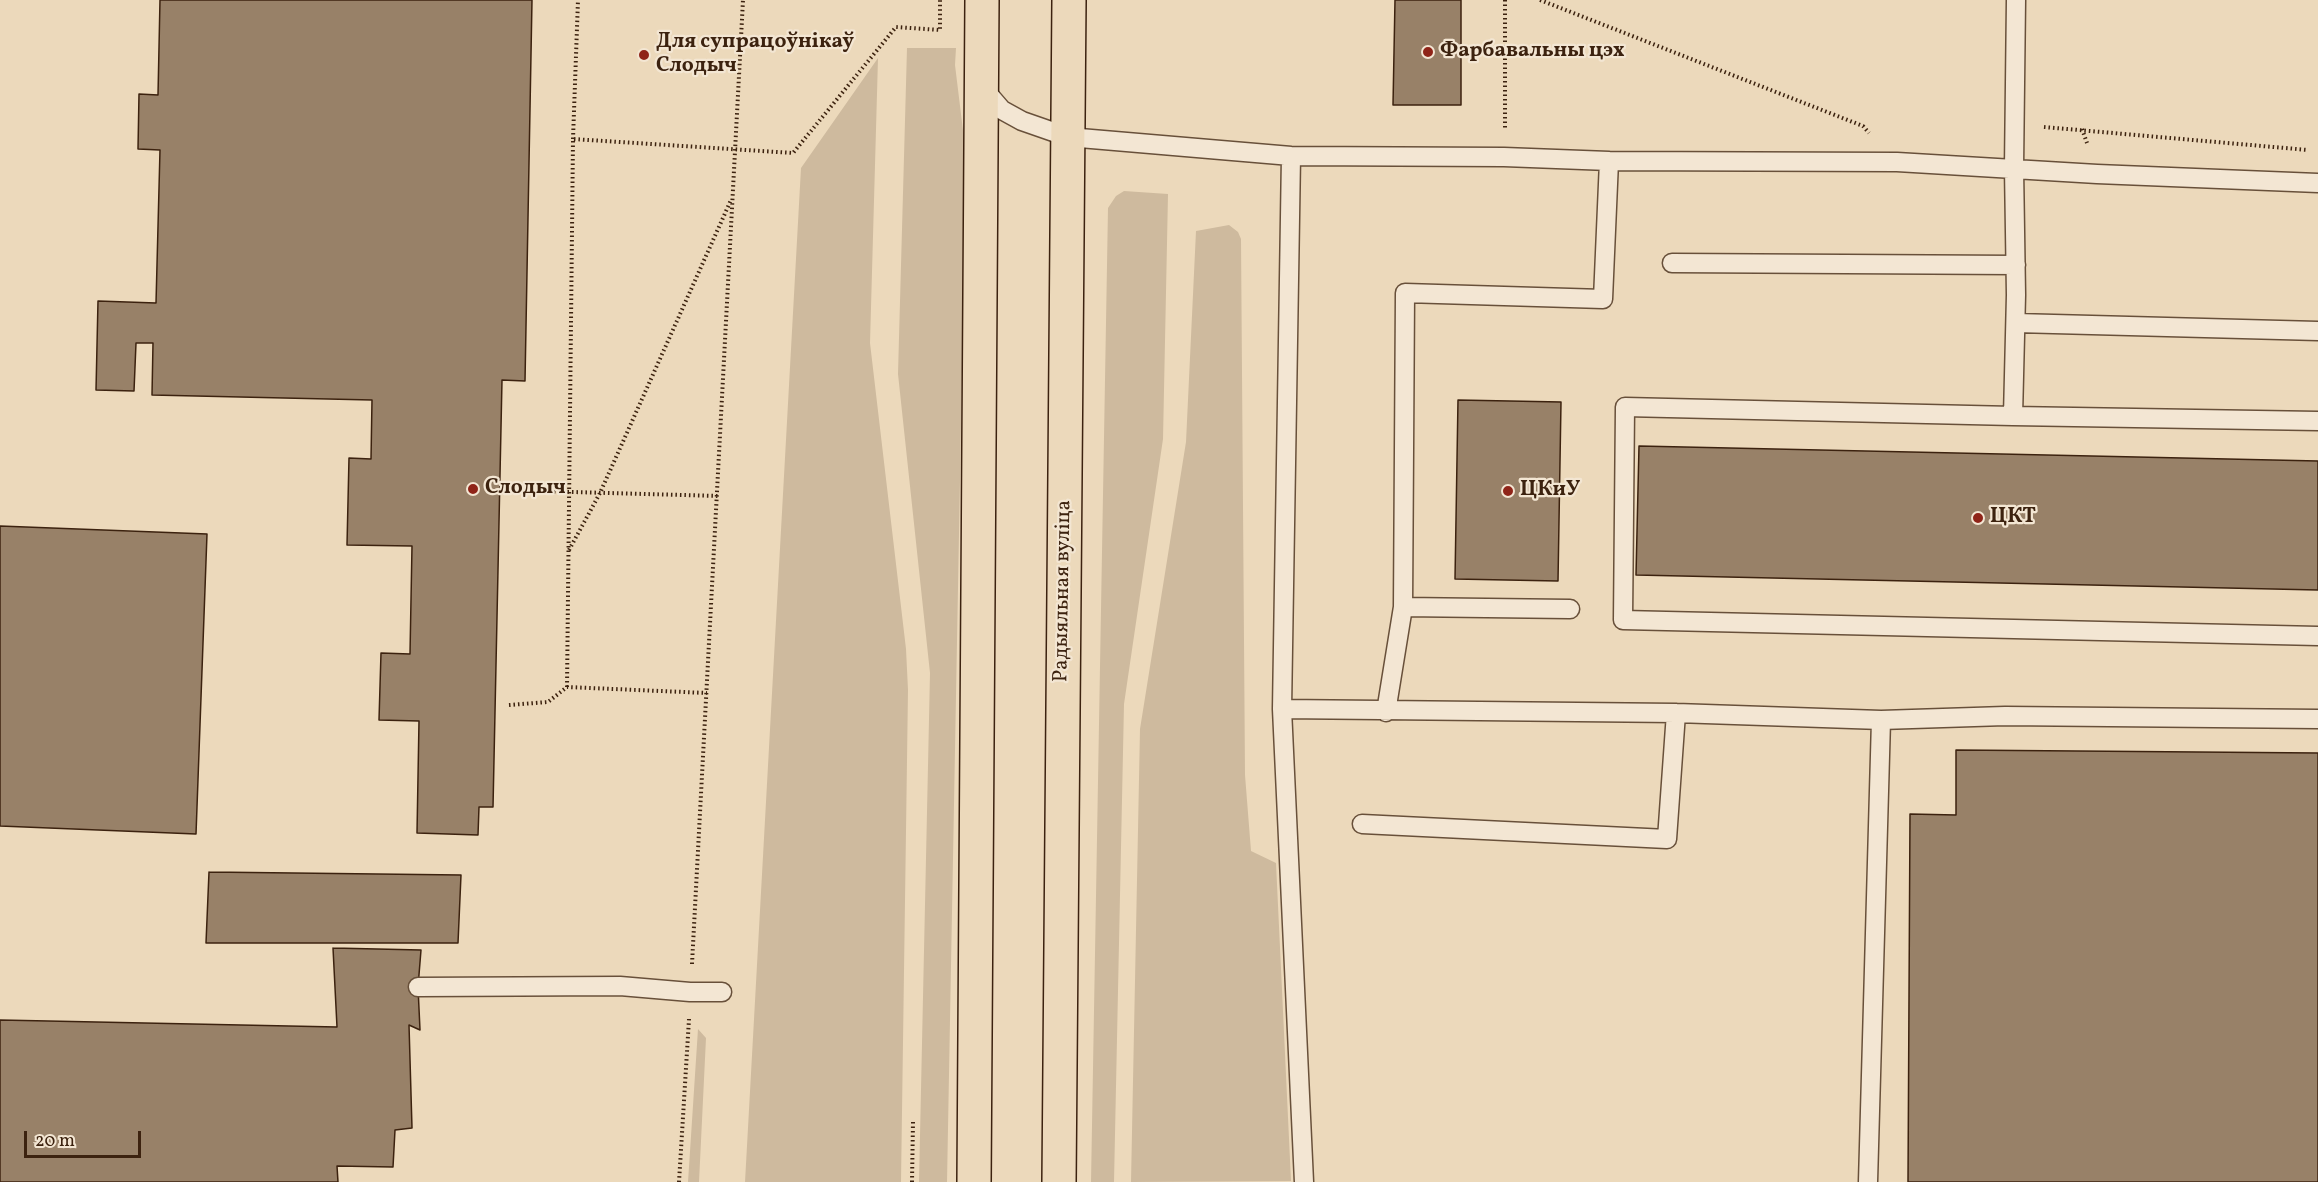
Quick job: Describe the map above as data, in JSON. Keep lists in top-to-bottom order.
{
  "streets": {
    "main road": ["Радыяльная вуліца"]
  },
  "places": [
    "Фарбавальны цэх",
    "Для супрацоўнікаў Слодыч",
    "Слодыч",
    "ЦКиУ",
    "ЦКТ"
  ],
  "scale_bar": "20 m"
}
